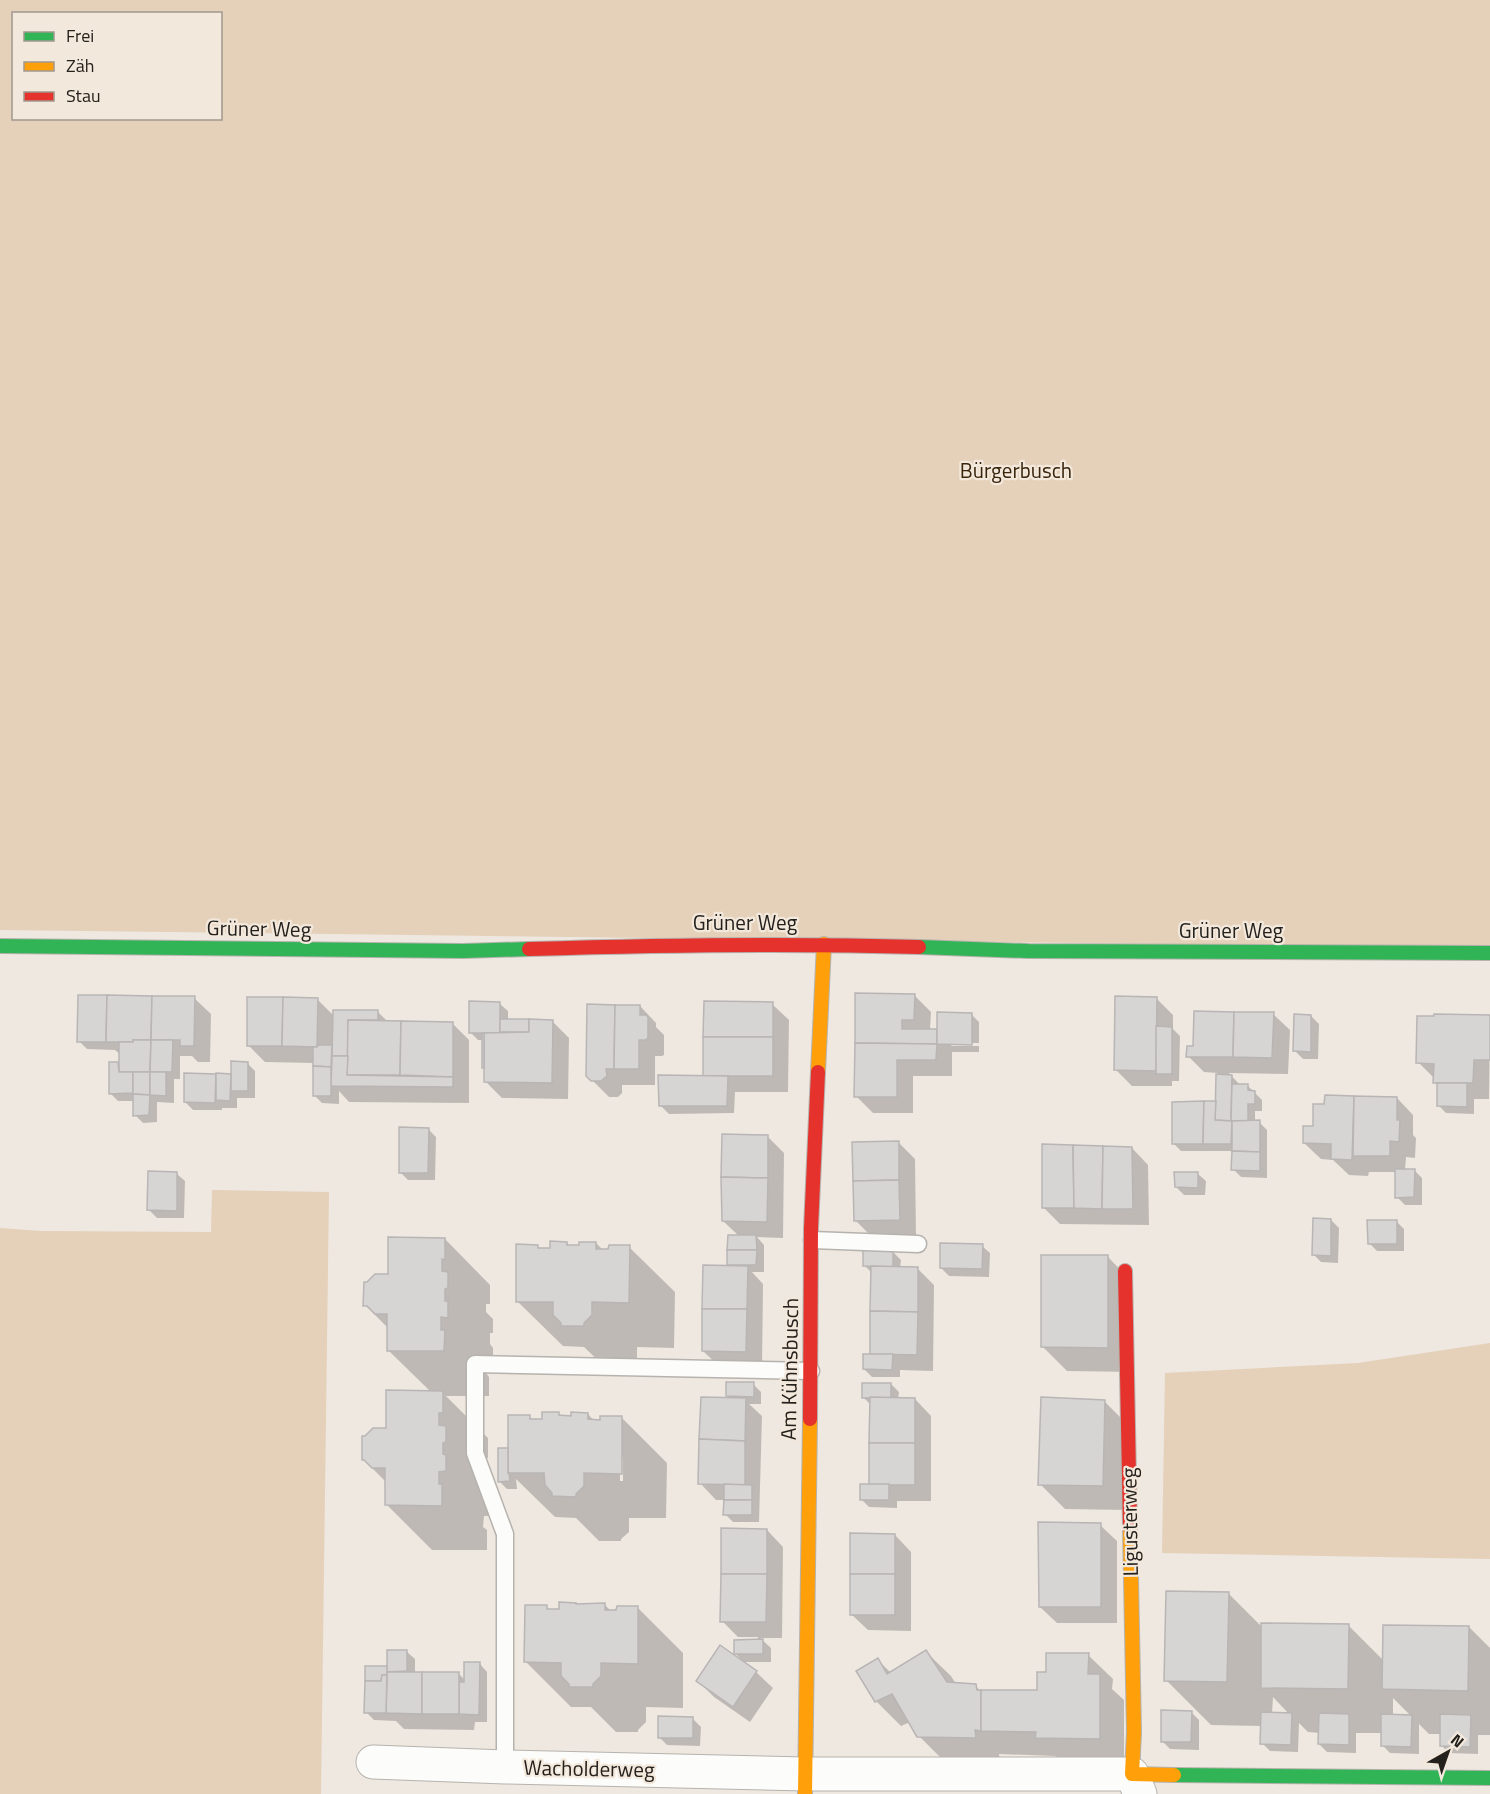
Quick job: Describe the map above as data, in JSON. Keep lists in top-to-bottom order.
{
  "streets": {
    "street": [
      "Grüner Weg",
      "Am Kühnsbusch",
      "Ligusterweg",
      "Wacholderweg"
    ]
  },
  "crossings": [
    ["Grüner Weg", "Am Kühnsbusch"],
    ["Am Kühnsbusch", "Wacholderweg"]
  ],
  "parks": ["Bürgerbusch"],
  "legend": ["Frei", "Zäh", "Stau"],
  "north": "top right"
}
